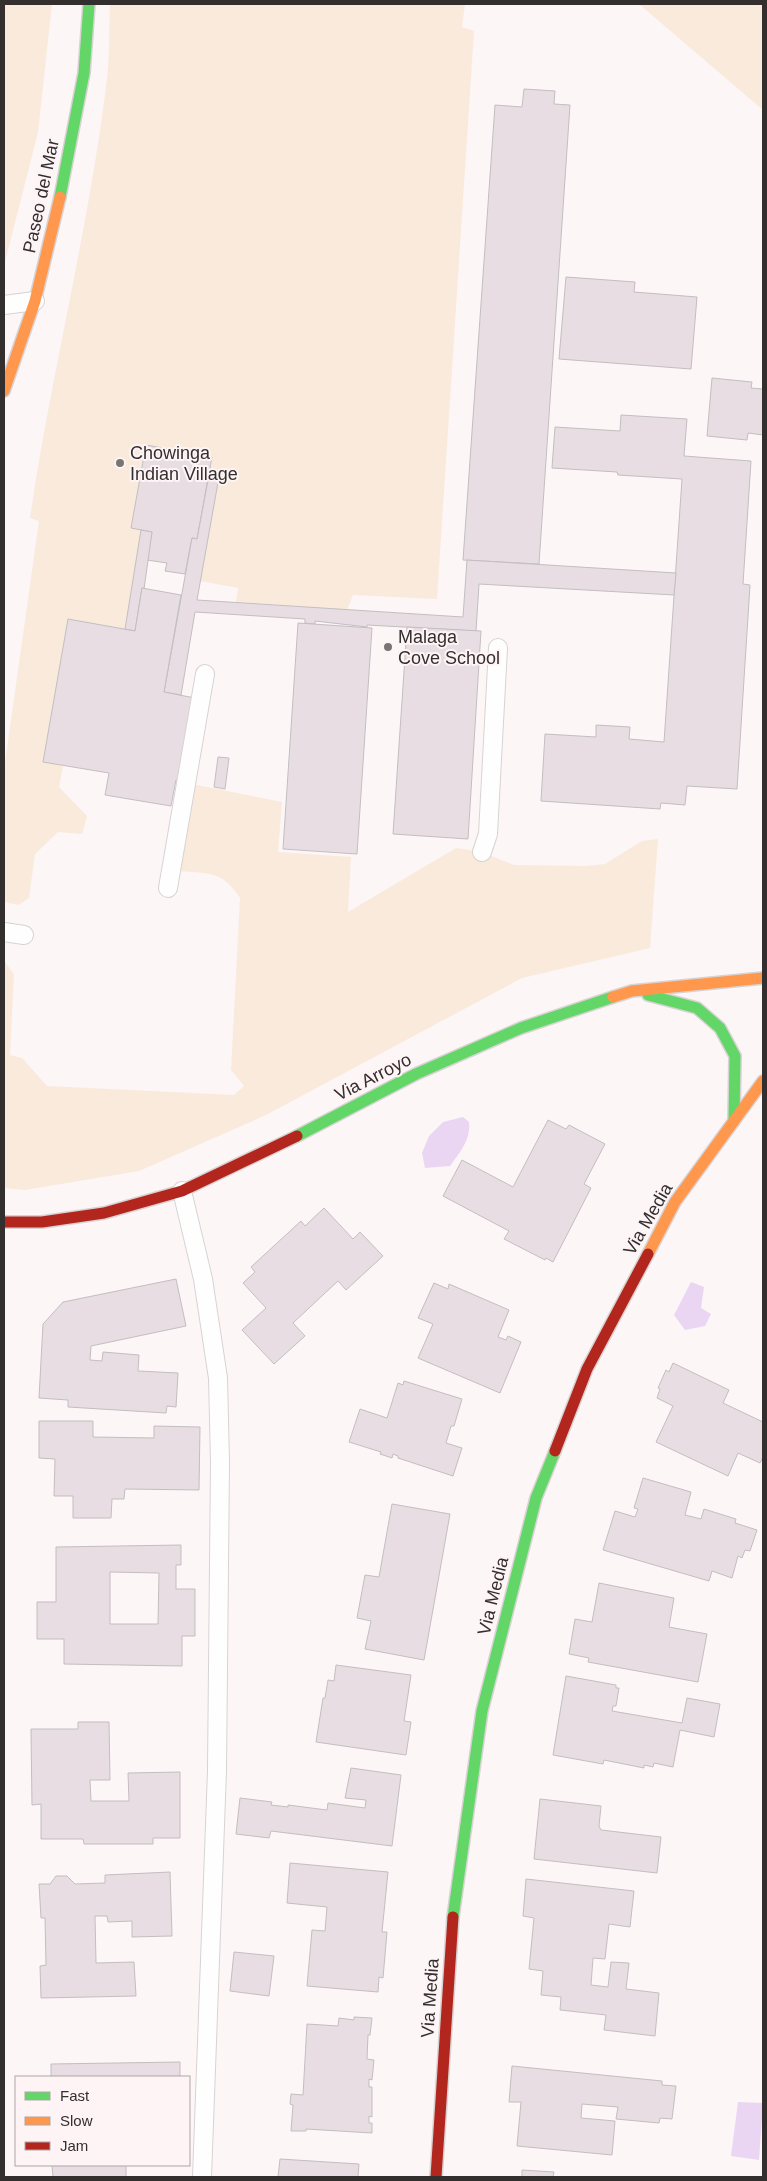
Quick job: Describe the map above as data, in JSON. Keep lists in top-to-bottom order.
{
  "streets": {
    "street": ["Paseo del Mar", "Via Arroyo", "Via Media"]
  },
  "places": ["Chowinga Indian Village", "Malaga Cove School"],
  "legend": ["Fast", "Slow", "Jam"]
}
